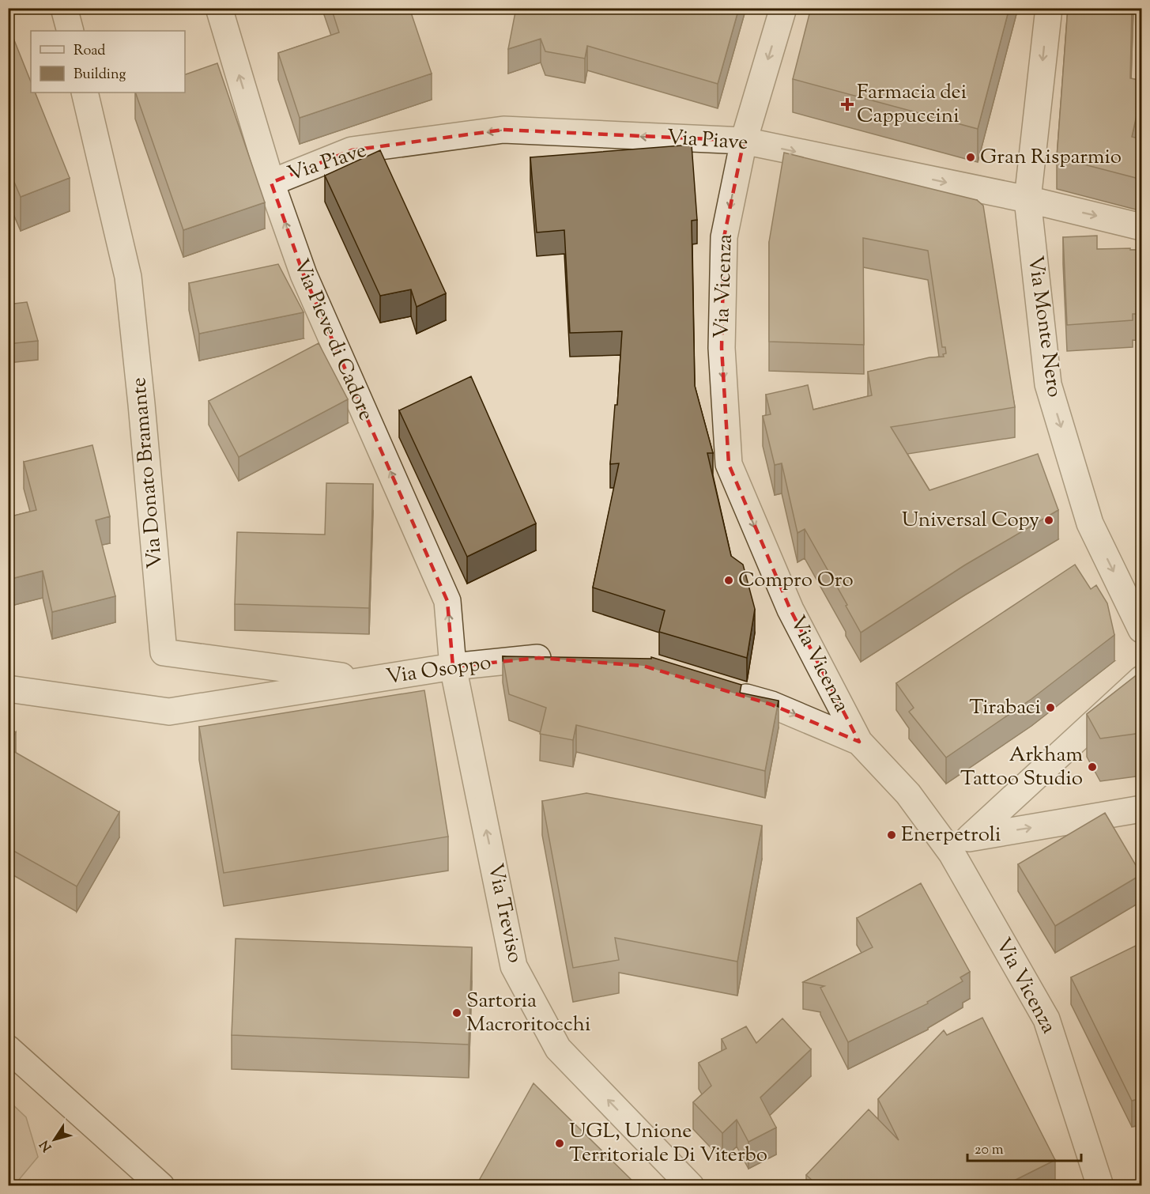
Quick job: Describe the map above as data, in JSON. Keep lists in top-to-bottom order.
{
  "streets": {
    "street": [
      "Via Piave",
      "Via Vicenza",
      "Via Monte Nero",
      "Via Pieve di Cadore",
      "Via Donato Bramante",
      "Via Osoppo",
      "Via Treviso"
    ]
  },
  "crossings": [
    ["Via Piave", "Via Vicenza"],
    ["Via Piave", "Via Monte Nero"],
    ["Via Piave", "Via Pieve di Cadore"],
    ["Via Pieve di Cadore", "Via Osoppo"],
    ["Via Pieve di Cadore", "Via Treviso"],
    ["Via Donato Bramante", "Via Osoppo"],
    ["Via Osoppo", "Via Treviso"]
  ],
  "one_way": [
    "Via Vicenza",
    "Via Monte Nero",
    "Via Pieve di Cadore",
    "Via Treviso"
  ],
  "places": {
    "health": ["Farmacia dei Cappuccini"],
    "other": [
      "Gran Risparmio",
      "Universal Copy",
      "Compro Oro",
      "Tirabaci",
      "Arkham Tattoo Studio",
      "Enerpetroli",
      "Sartoria Macroritocchi",
      "UGL, Unione Territoriale Di Viterbo"
    ]
  },
  "legend": ["Road", "Building"],
  "scale_bar": "20 m",
  "north": "bottom left"
}
